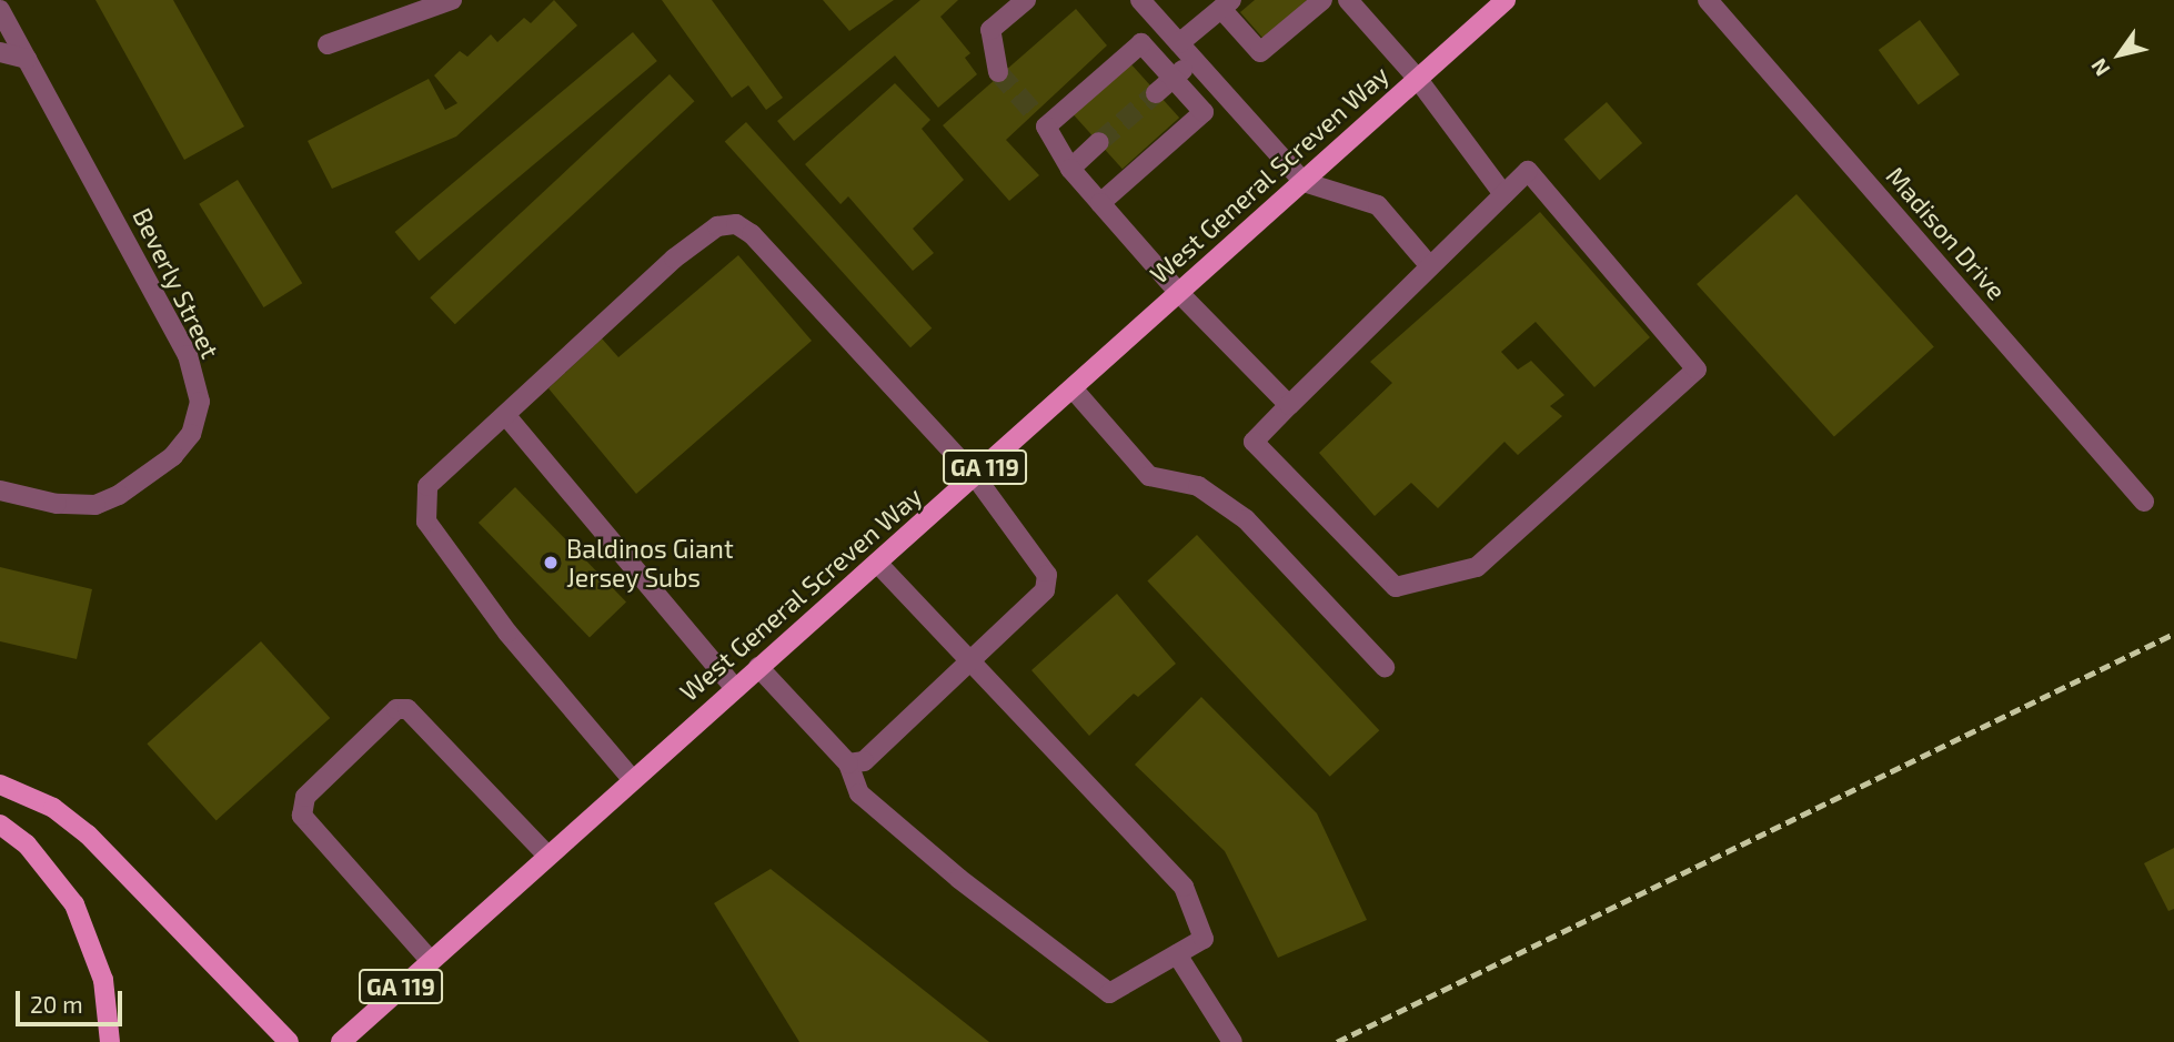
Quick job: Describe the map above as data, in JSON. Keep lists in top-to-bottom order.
{
  "streets": {
    "main road": ["West General Screven Way", "GA 119"],
    "street": ["Madison Drive", "Beverly Street"]
  },
  "places": ["Baldinos Giant Jersey Subs"],
  "scale_bar": "20 m",
  "north": "bottom left"
}
